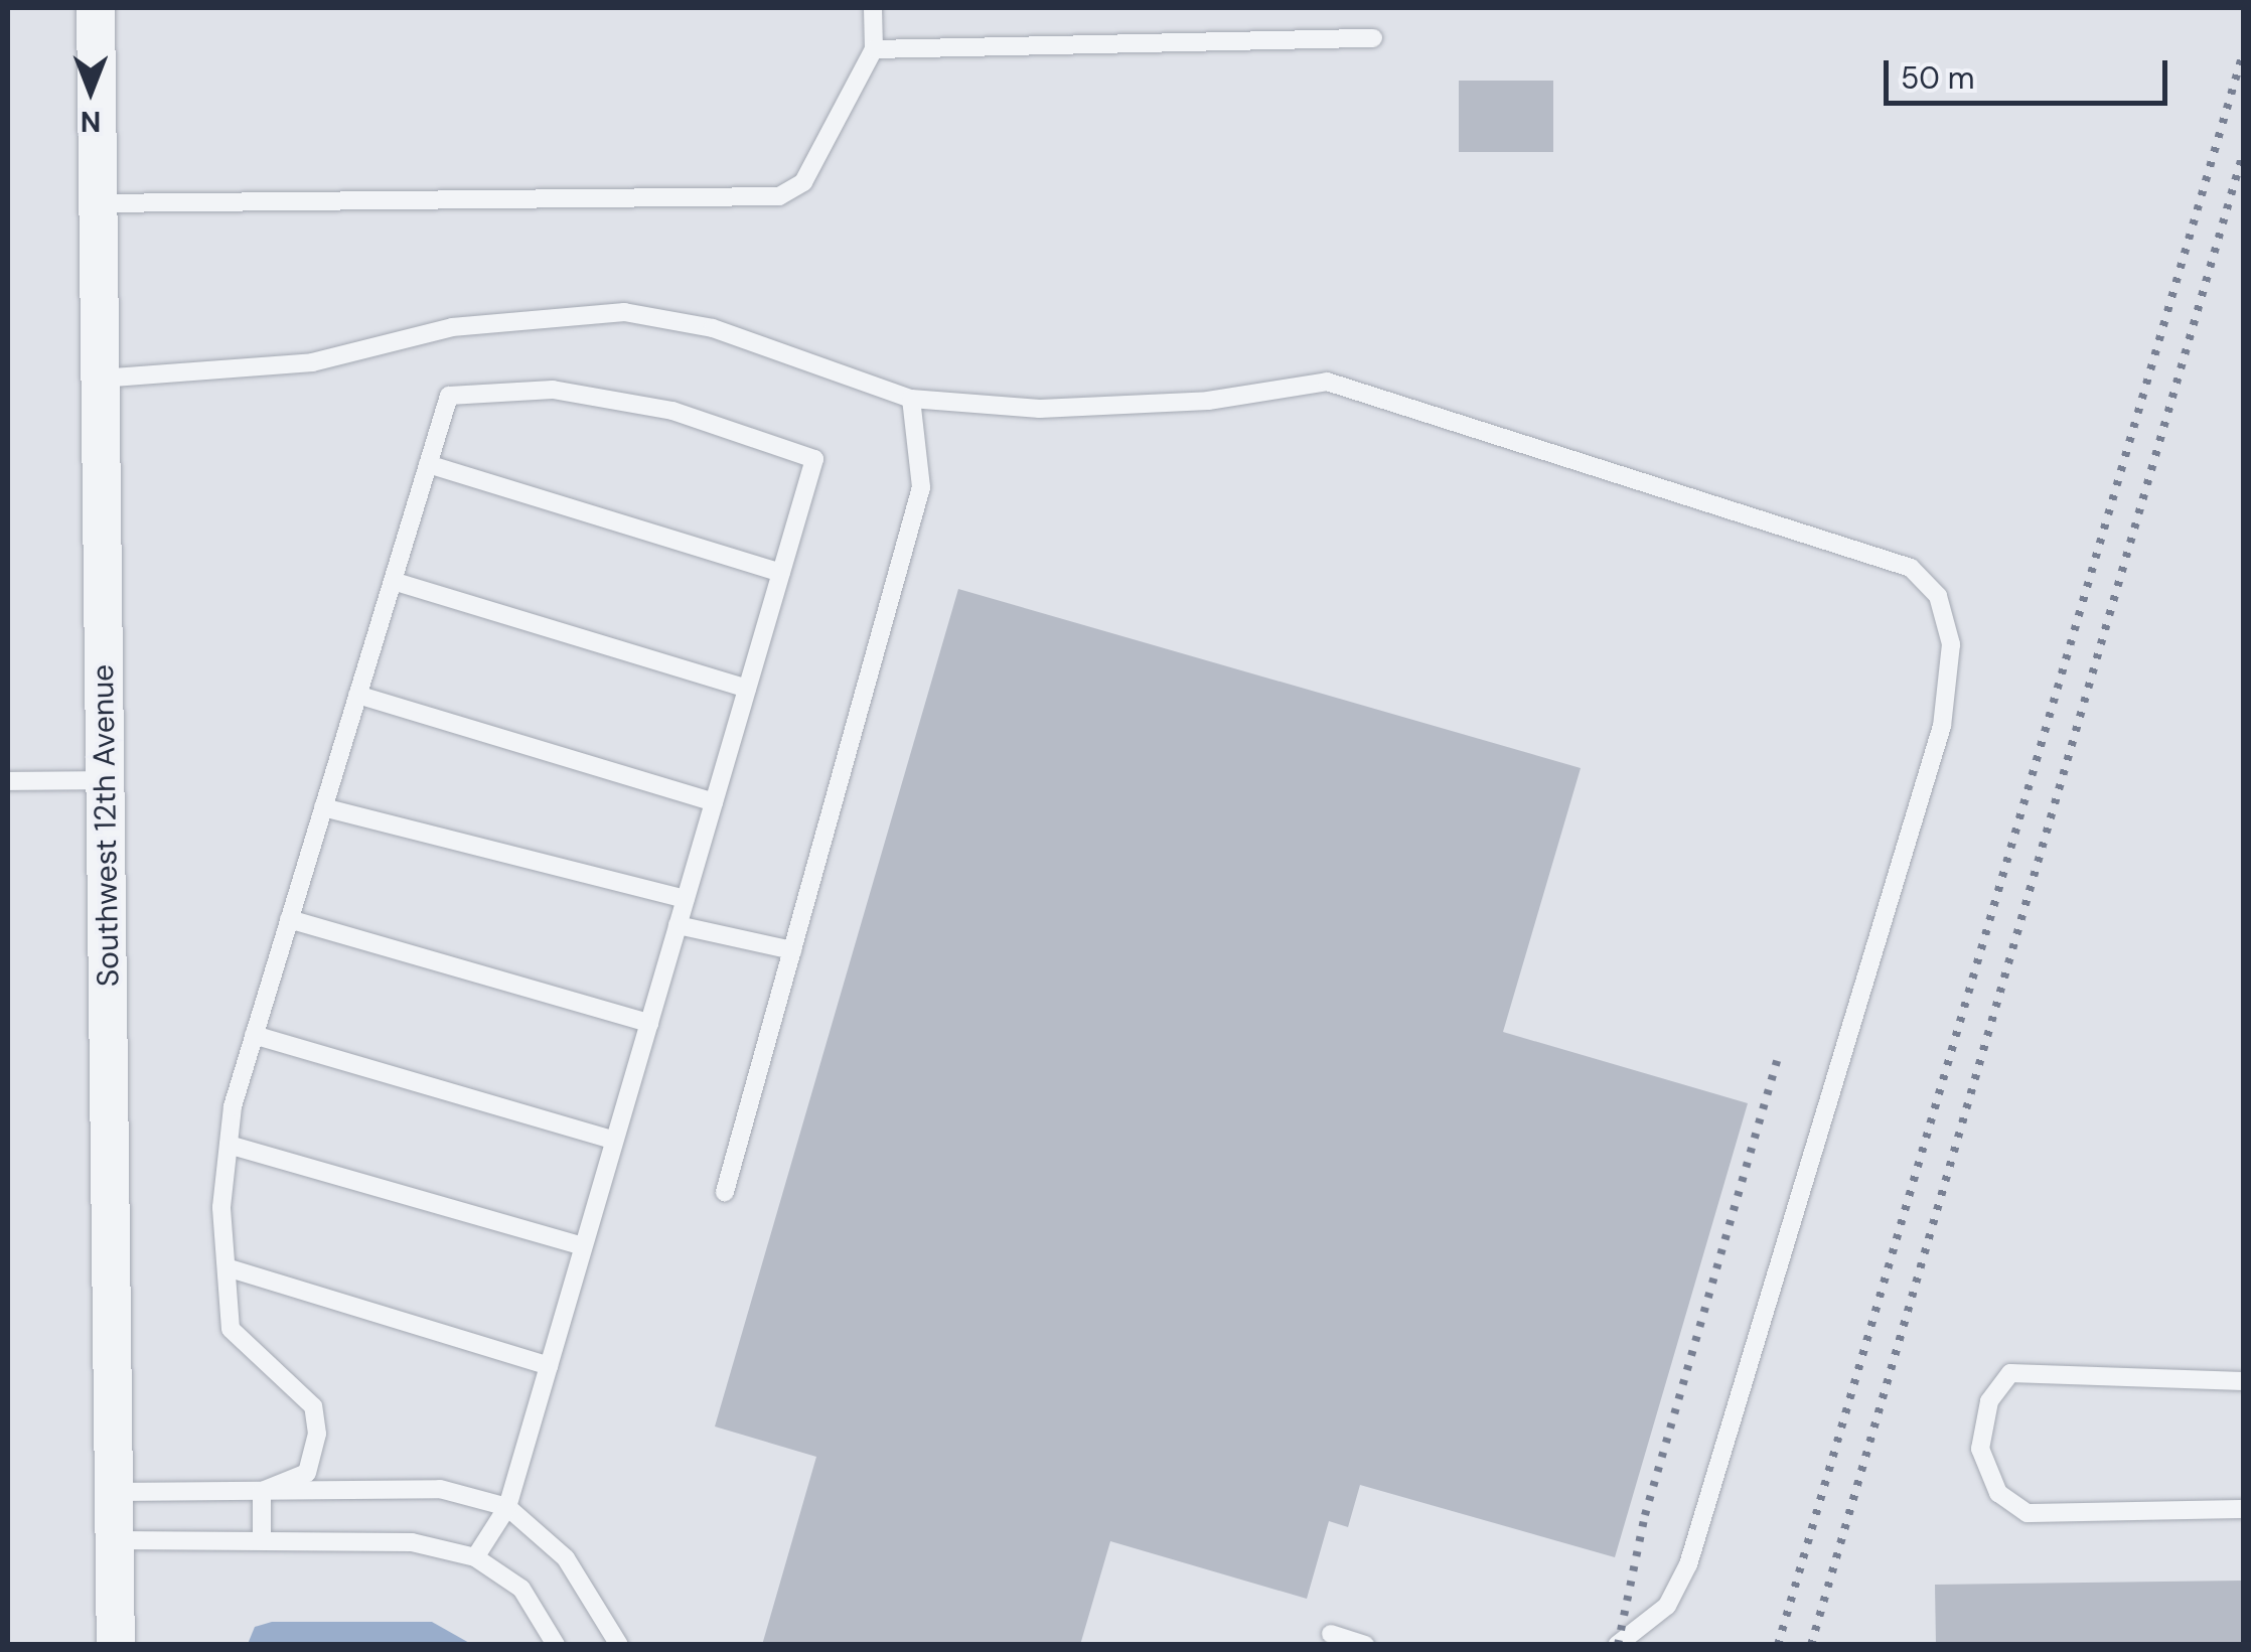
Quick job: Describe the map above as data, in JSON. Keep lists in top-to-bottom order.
{
  "streets": {
    "street": ["Southwest 12th Avenue"]
  },
  "scale_bar": "50 m",
  "north": "bottom"
}
